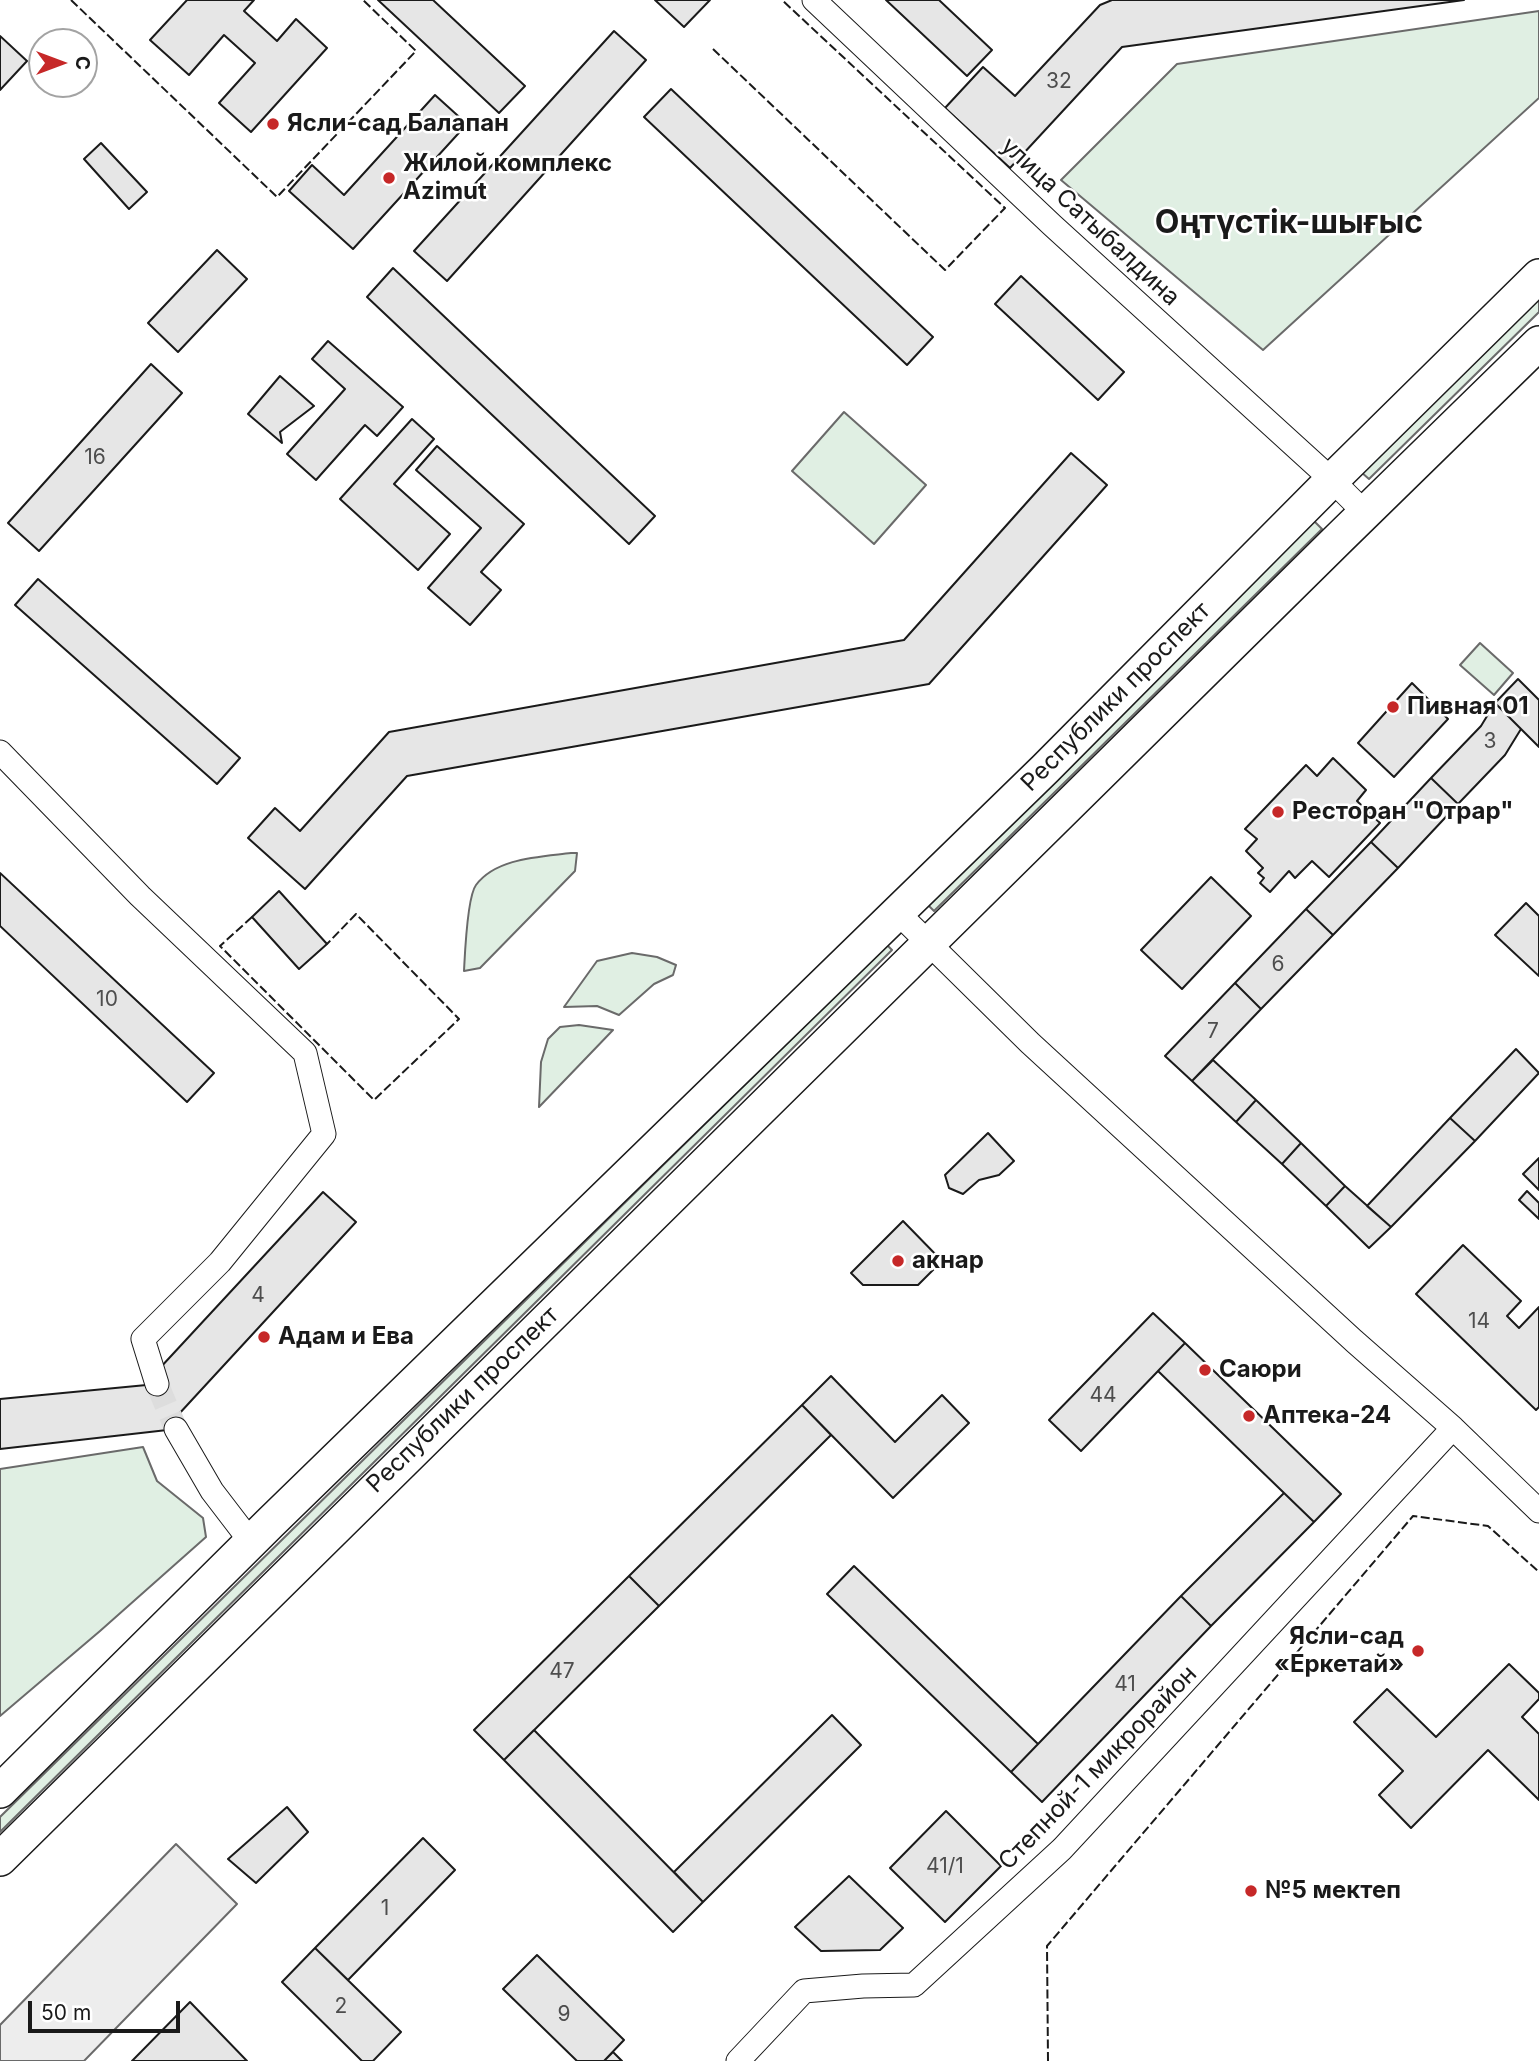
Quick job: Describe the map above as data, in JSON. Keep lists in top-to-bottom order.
{
  "streets": {
    "highway": ["Республики проспект"],
    "street": ["улица Сатыбалдина", "Степной-1 микрорайон"]
  },
  "crossings": [
    ["улица Сатыбалдина", "Республики проспект"]
  ],
  "districts": ["Оңтүстік-шығыс"],
  "places": [
    "Ясли-сад Балапан",
    "Жилой комплекс Azimut",
    "Пивная 01",
    "Ресторан \"Отрар\"",
    "акнар",
    "Адам и Ева",
    "Саюри",
    "Аптека-24",
    "Ясли-сад «Еркетай»",
    "№5 мектеп"
  ],
  "house_numbers": [
    "32",
    "16",
    "3",
    "6",
    "10",
    "7",
    "4",
    "14",
    "44",
    "47",
    "41",
    "41/1",
    "1",
    "2",
    "9"
  ],
  "scale_bar": "50 m",
  "north": "right"
}
